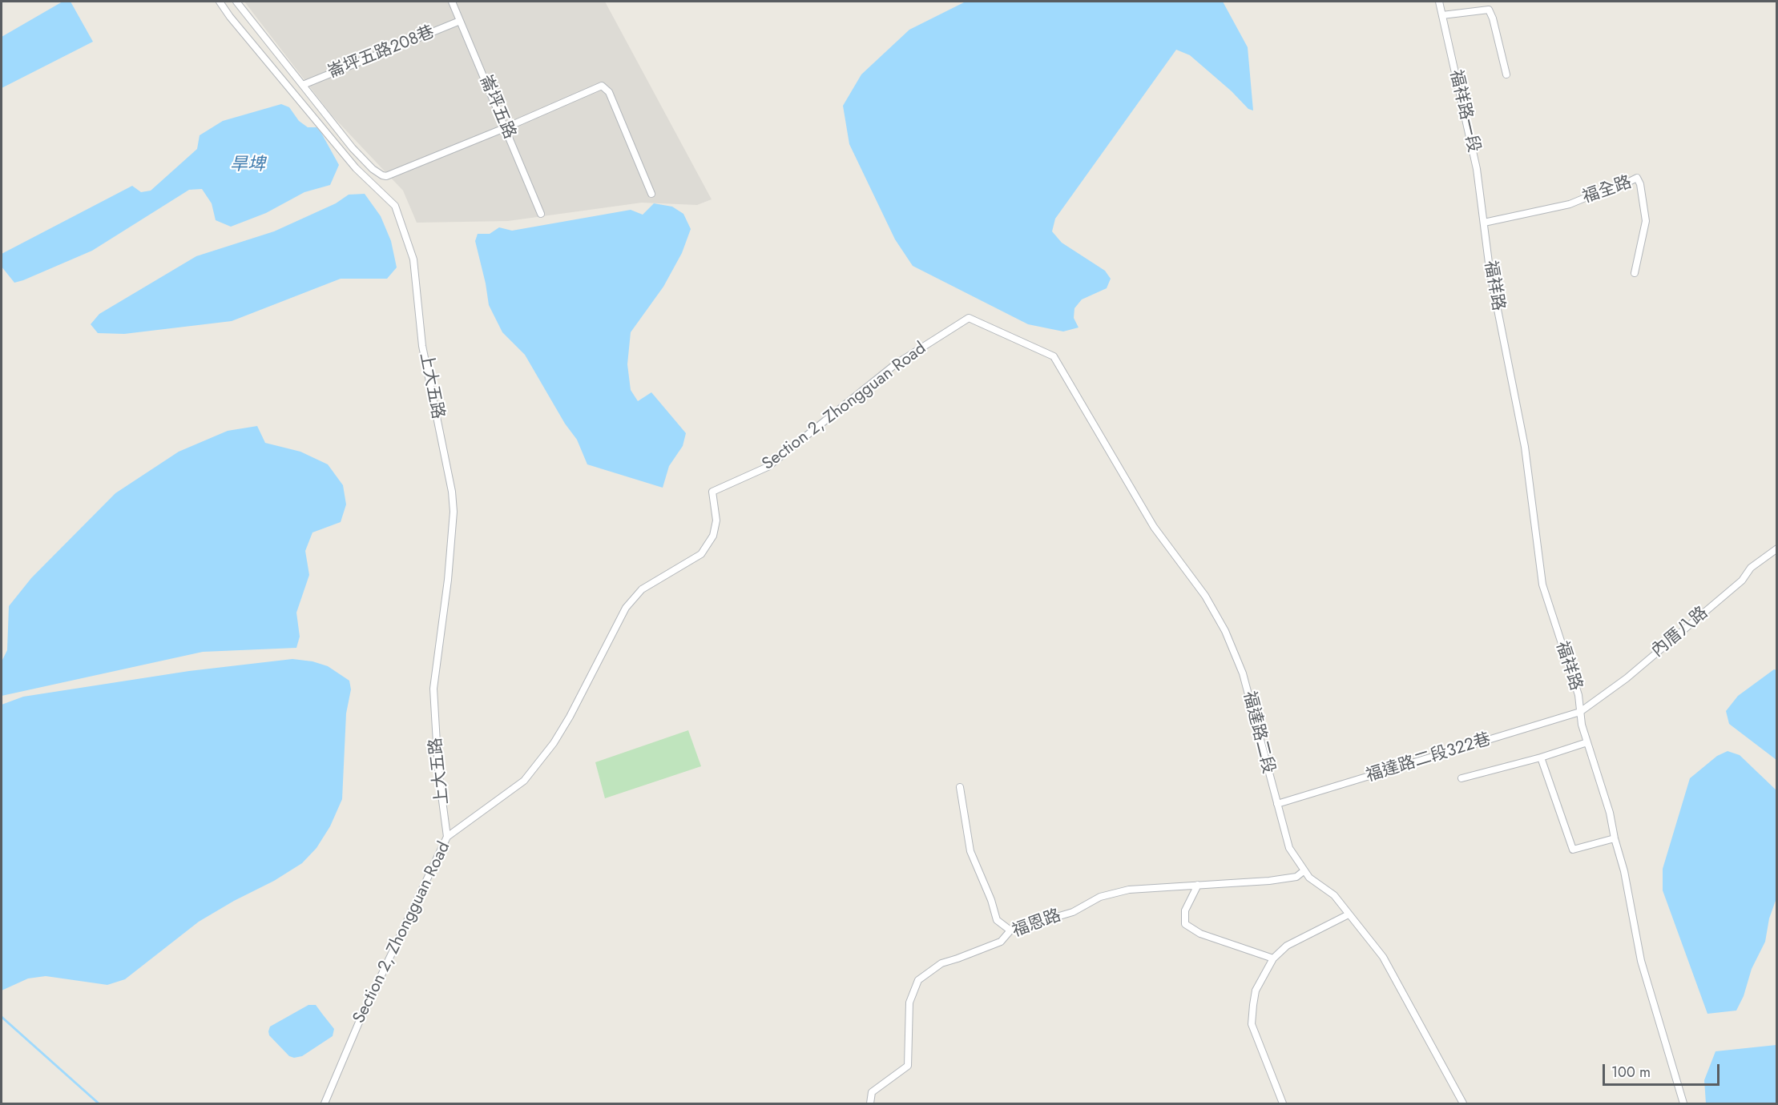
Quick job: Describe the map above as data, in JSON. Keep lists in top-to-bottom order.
{
  "streets": {
    "street": [
      "崙坪五路208巷",
      "崙坪五路",
      "福祥路一段",
      "福全路",
      "福祥路",
      "上大五路",
      "Section 2, Zhongguan Road",
      "內厝八路",
      "福達路二段",
      "福達路二段322巷",
      "福恩路"
    ]
  },
  "crossings": [
    ["崙坪五路208巷", "崙坪五路"],
    ["福祥路一段", "福全路"],
    ["福祥路一段", "福祥路"],
    ["福全路", "福祥路"],
    ["福祥路", "內厝八路"],
    ["福祥路", "福達路二段322巷"],
    ["上大五路", "Section 2, Zhongguan Road"],
    ["Section 2, Zhongguan Road", "福達路二段"],
    ["內厝八路", "福達路二段322巷"],
    ["福達路二段", "福達路二段322巷"],
    ["福達路二段", "福恩路"]
  ],
  "water": ["旱埤"],
  "scale_bar": "100 m"
}
